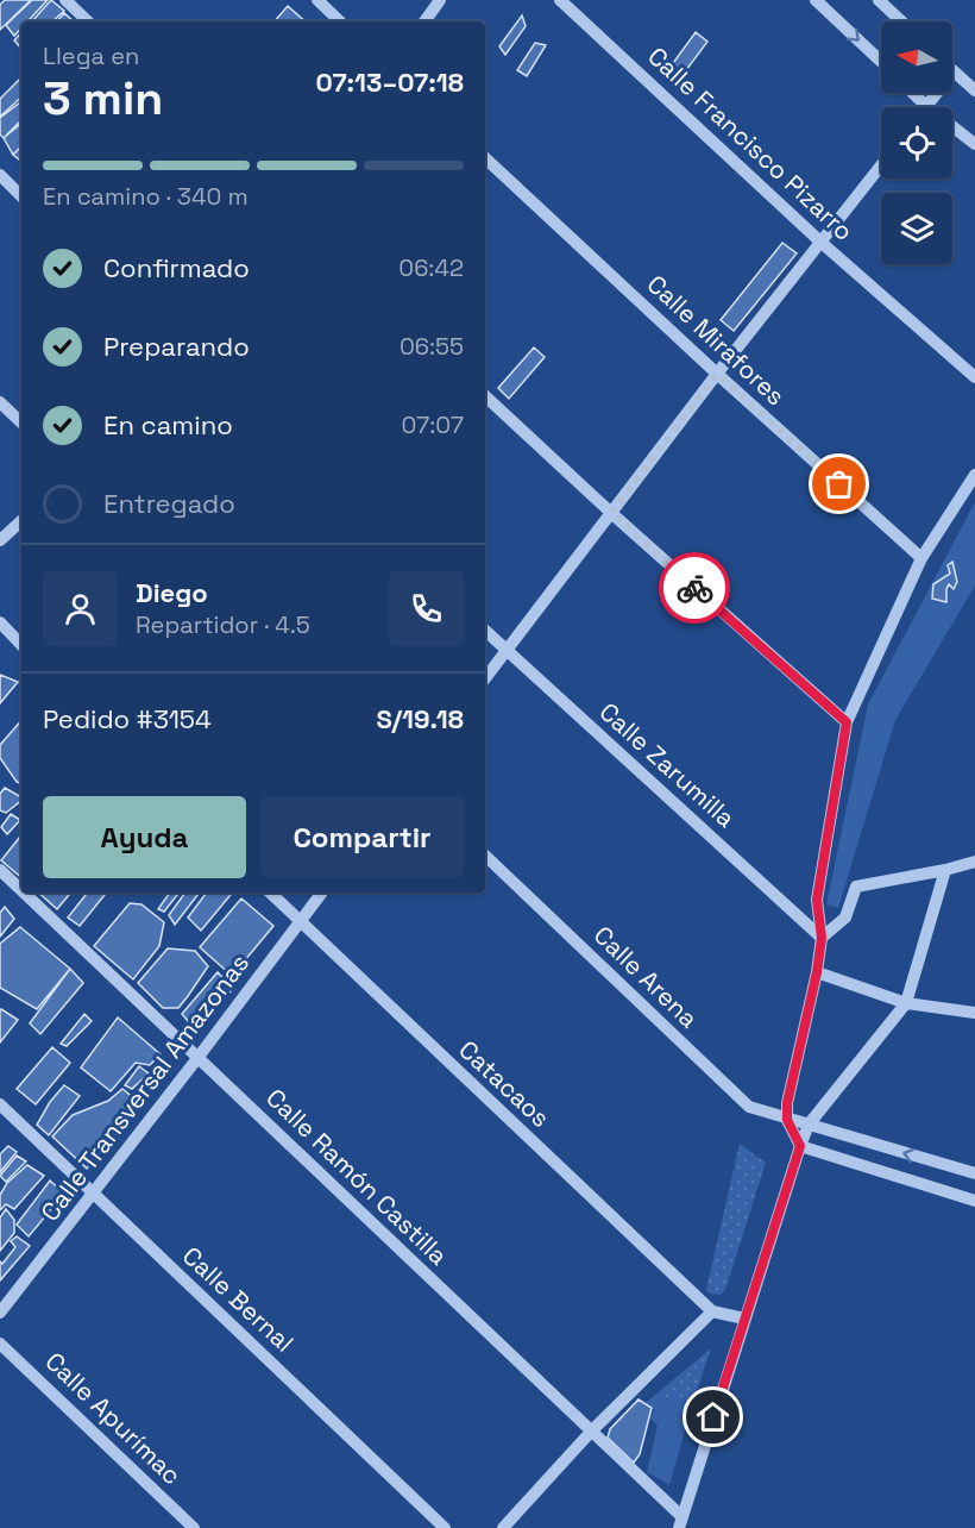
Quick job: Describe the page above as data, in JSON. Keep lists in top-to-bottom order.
{
  "streets": {
    "street": [
      "Calle Francisco Pizarro",
      "Calle Mirafores",
      "Calle Zarumilla",
      "Calle Arena",
      "Catacaos",
      "Calle Transversal Amazonas",
      "Calle Ramón Castilla",
      "Calle Bernal",
      "Calle Apurímac"
    ]
  },
  "crossings": [
    ["Catacaos", "Calle Transversal Amazonas"],
    ["Calle Transversal Amazonas", "Calle Ramón Castilla"],
    ["Calle Transversal Amazonas", "Calle Bernal"]
  ],
  "north": "left",
  "page": {
    "heading": ["3 min", "Llega en", "07:13–07:18"],
    "panel": [
      "Diego",
      "Repartidor · 4.5",
      "Pedido #3154",
      "S/19.18"
    ],
    "bar": "En camino · 340 m",
    "list": [
      ["Confirmado", "06:42"],
      ["Preparando", "06:55"],
      ["En camino", "07:07"],
      "Entregado"
    ],
    "buttons": ["Ayuda", "Compartir"]
  }
}
